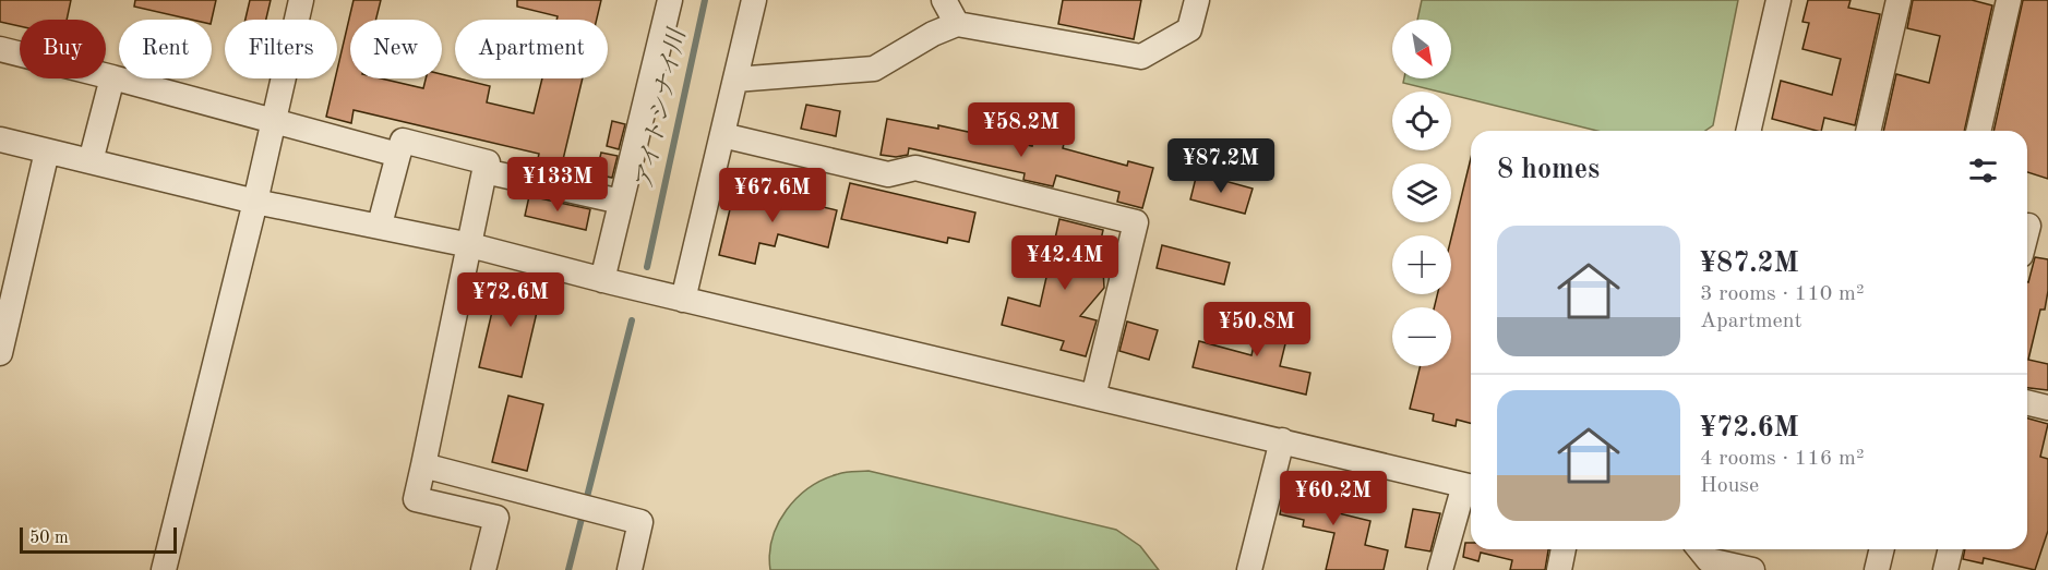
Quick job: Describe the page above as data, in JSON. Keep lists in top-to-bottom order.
{
  "water": ["アイトシナイ川"],
  "scale_bar": "50 m",
  "north": "bottom right",
  "page": {
    "map_buttons": ["+", "−"],
    "chip": [
      "Buy",
      "Rent",
      "Filters",
      "New",
      "Apartment"
    ],
    "price": [
      "¥58.2M",
      "¥87.2M",
      "¥133M",
      "¥67.6M",
      "¥42.4M",
      "¥72.6M",
      "¥50.8M",
      "¥60.2M"
    ],
    "heading": "8 homes",
    "list": [
      {
        "name": "¥87.2M",
        "note": "3 rooms · 110 m² · Apartment"
      },
      {
        "name": "¥72.6M",
        "note": "4 rooms · 116 m² · House"
      }
    ],
    "scale": "50 m"
  }
}
